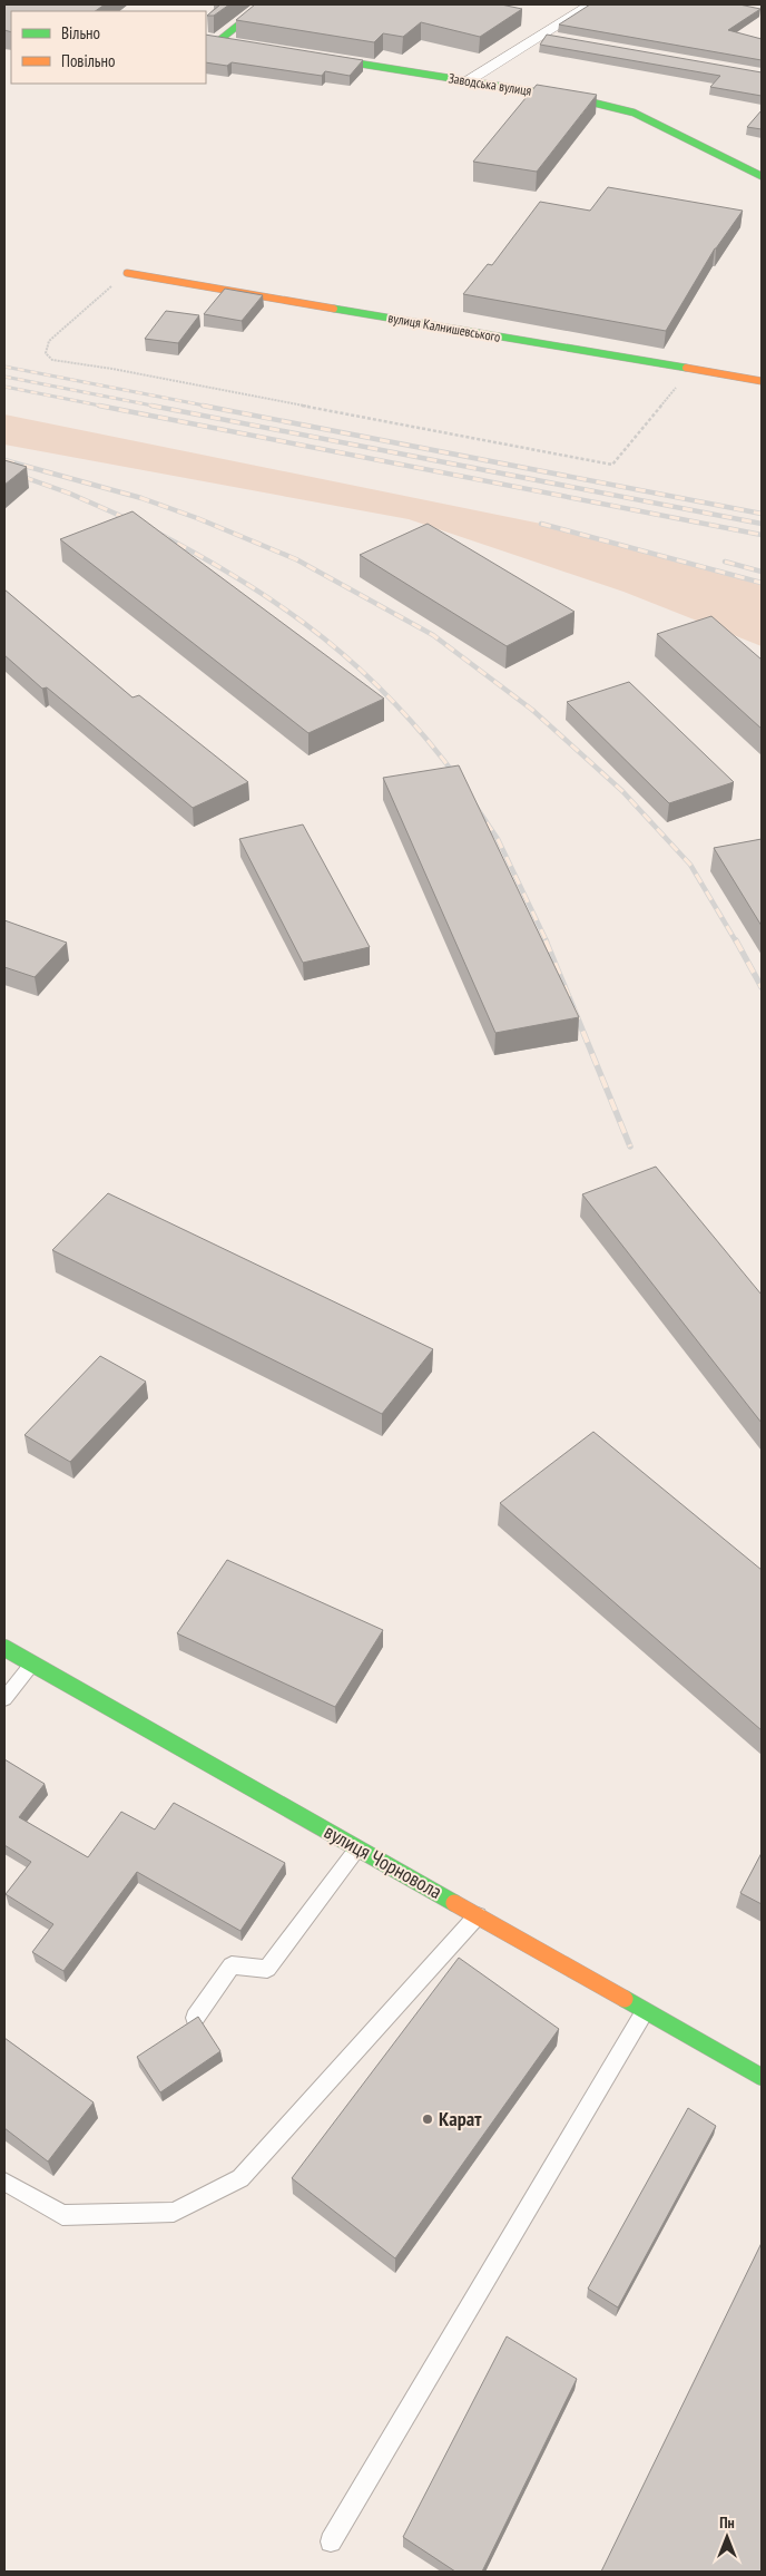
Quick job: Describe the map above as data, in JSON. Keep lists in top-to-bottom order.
{
  "streets": {
    "street": ["Заводська вулиця", "вулиця Калнишевського", "вулиця Чорновола"]
  },
  "places": ["Карат"],
  "legend": ["Вільно", "Повільно"],
  "north": "top"
}
